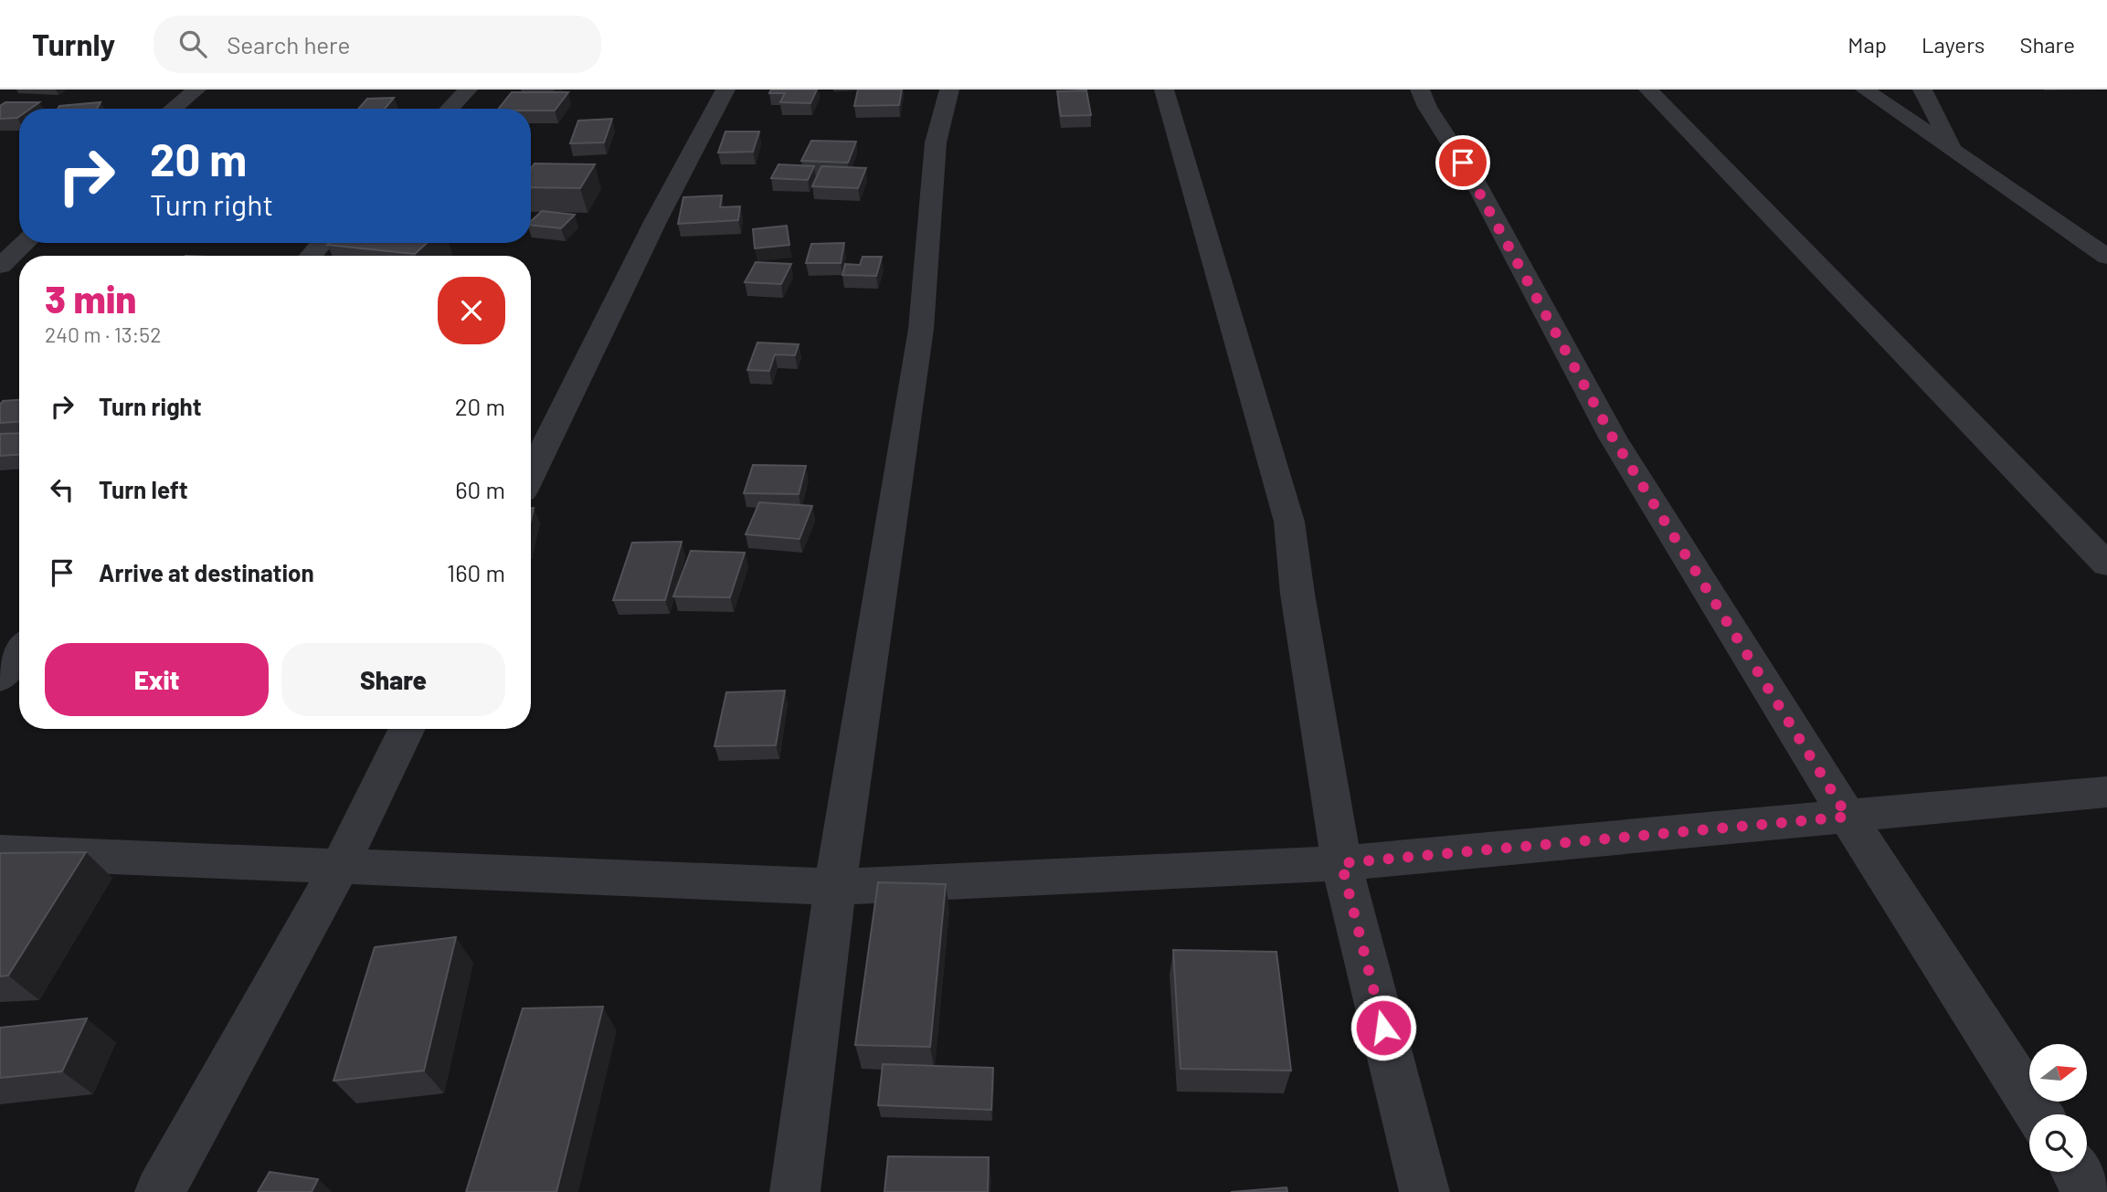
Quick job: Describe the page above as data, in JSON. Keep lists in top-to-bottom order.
{
  "north": "right",
  "page": {
    "header": "Turnly",
    "search": "Search here",
    "nav": ["Map", "Layers", "Share"],
    "turn": ["20 m", "Turn right"],
    "heading": ["3 min", "240 m · 13:52"],
    "list": [
      {
        "name": "Turn right",
        "value": "20 m"
      },
      {
        "name": "Turn left",
        "value": "60 m"
      },
      {
        "name": "Arrive at destination",
        "value": "160 m"
      }
    ],
    "buttons": ["Exit", "Share"]
  }
}
